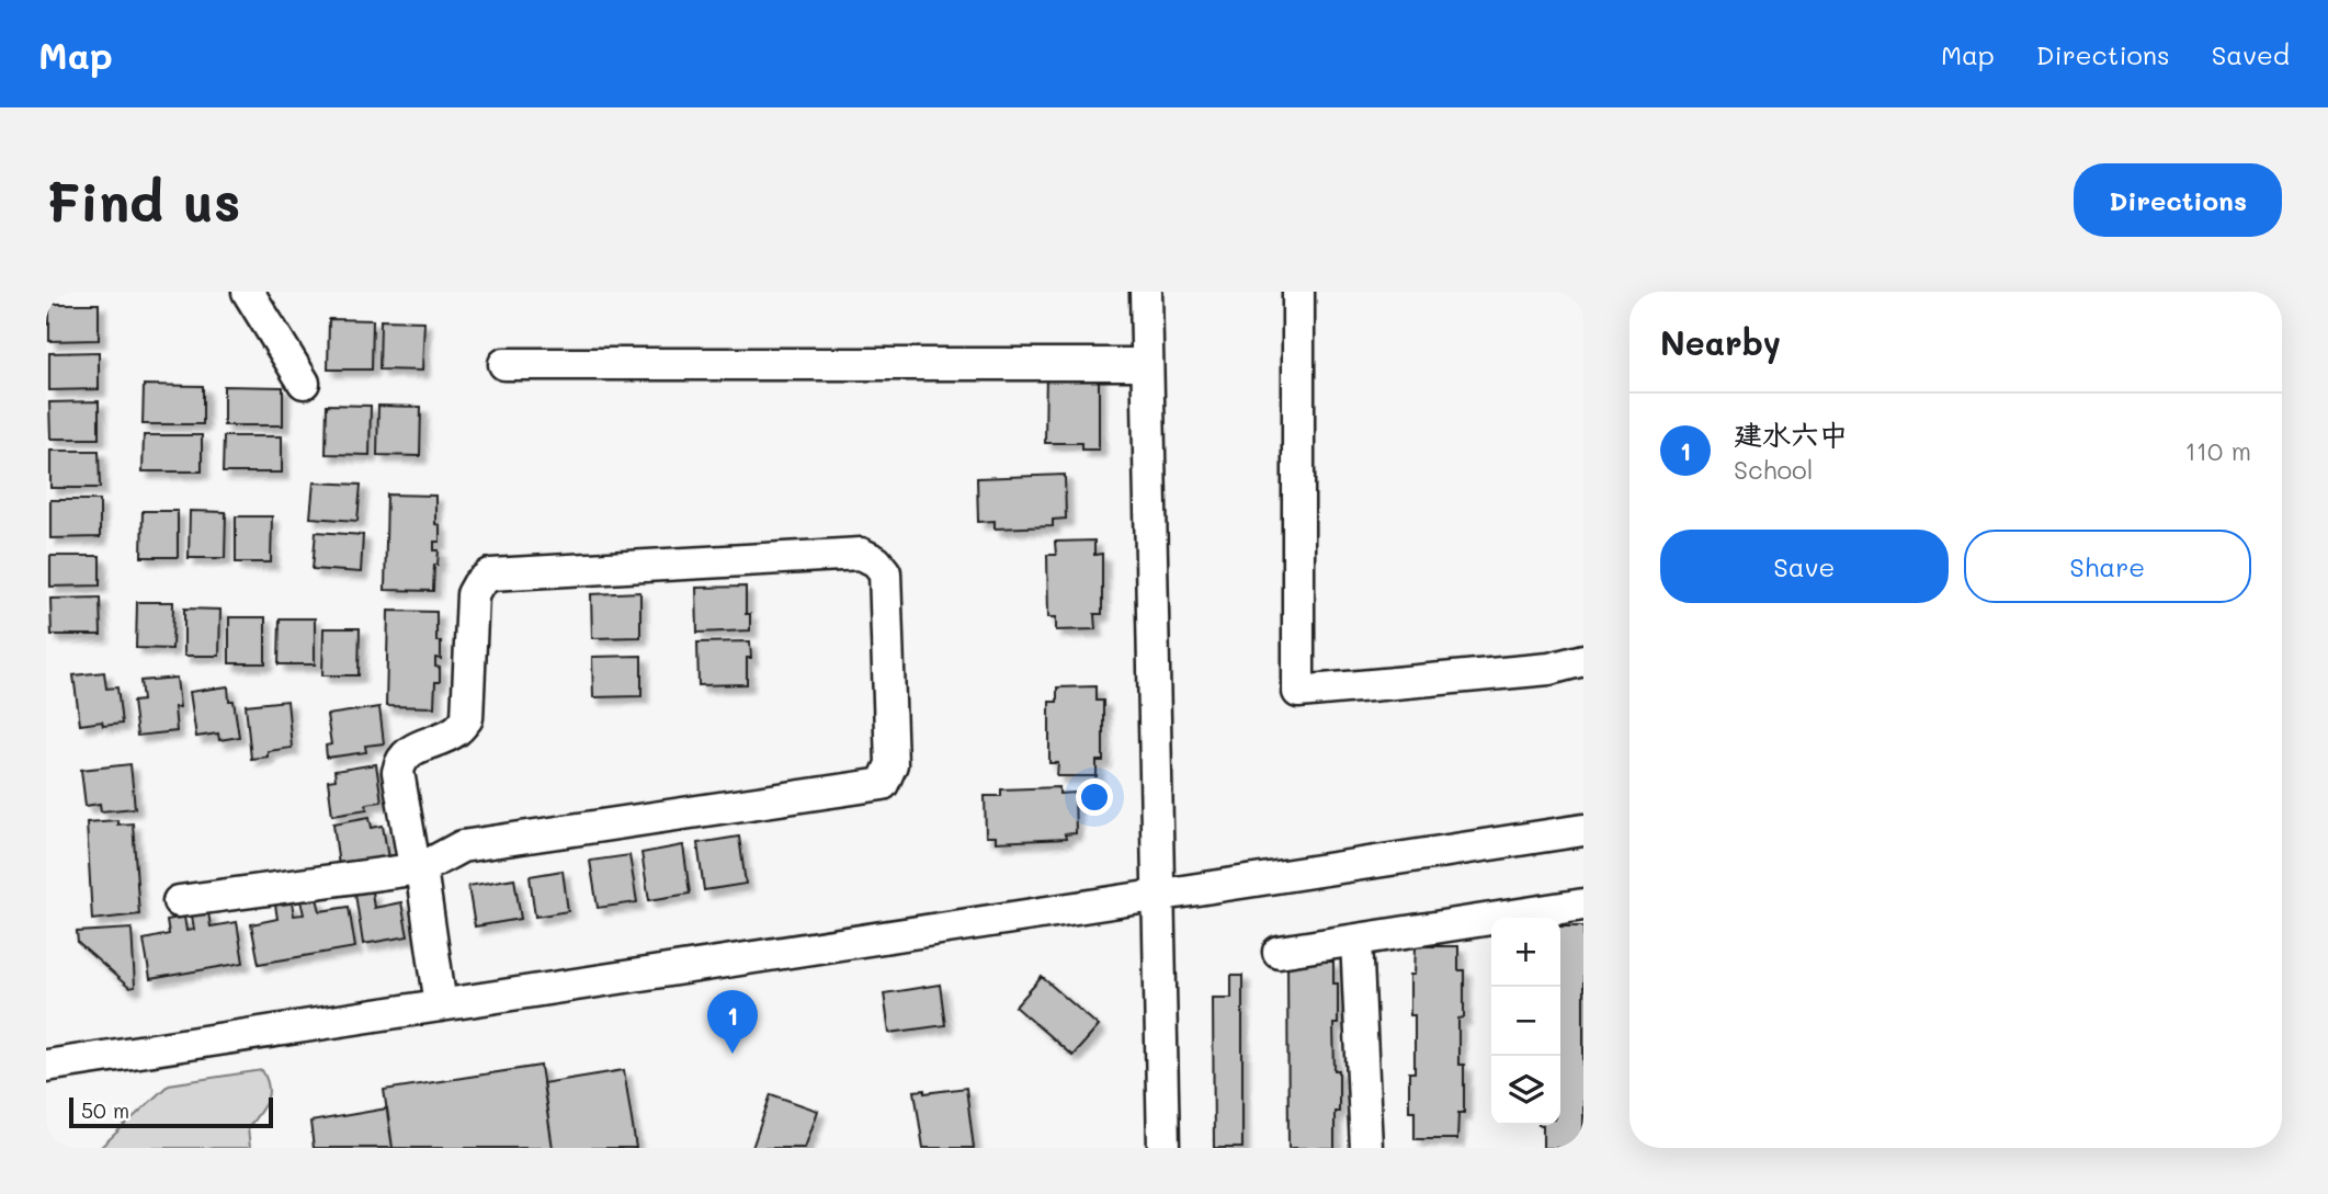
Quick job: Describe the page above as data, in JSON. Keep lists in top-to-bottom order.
{
  "scale_bar": "50 m",
  "page": {
    "header": "Map",
    "nav": ["Map", "Directions", "Saved"],
    "buttons": [
      "Directions",
      ["Save", "Share"]
    ],
    "title": "Find us",
    "heading": "Nearby",
    "list": [
      {
        "mark": "1",
        "name": "建水六中",
        "note": "School",
        "value": "110 m"
      }
    ],
    "map_buttons": ["+", "−"],
    "pins": "1",
    "scale": "50 m"
  }
}
